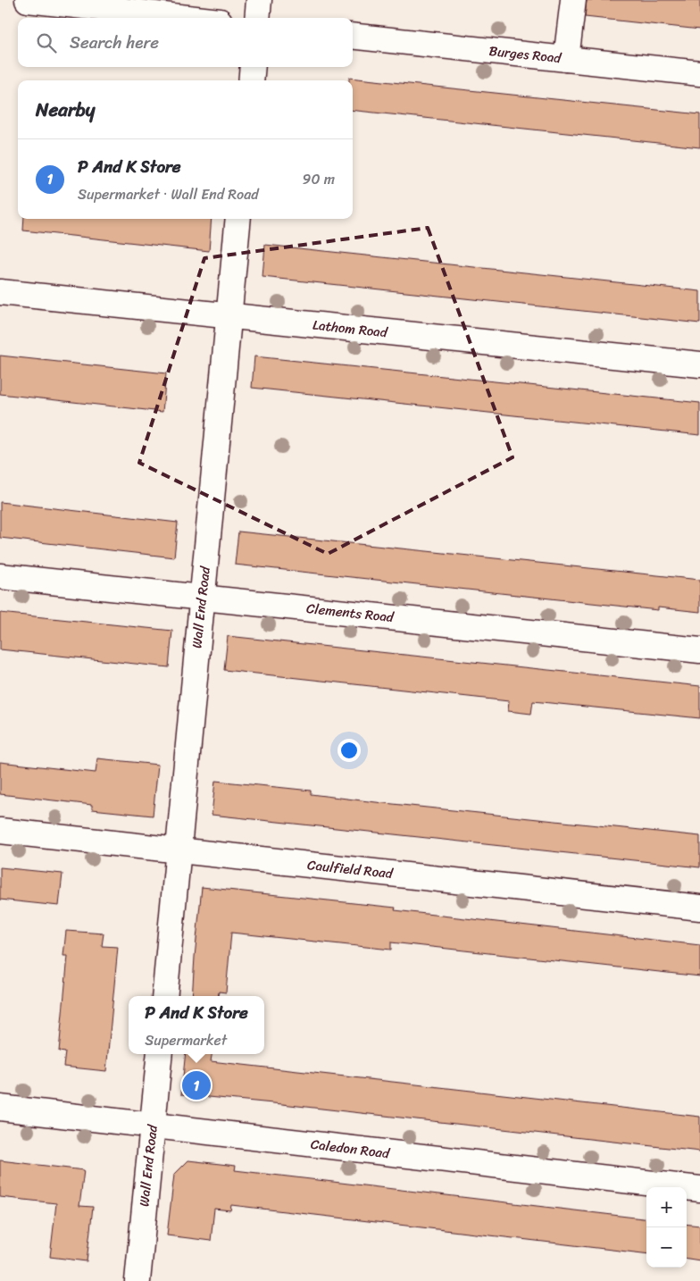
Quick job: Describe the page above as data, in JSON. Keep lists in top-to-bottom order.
{
  "streets": {
    "street": [
      "Burges Road",
      "Lathom Road",
      "Wall End Road",
      "Clements Road",
      "Caulfield Road",
      "Caledon Road"
    ]
  },
  "crossings": [
    ["Lathom Road", "Wall End Road"],
    ["Wall End Road", "Clements Road"],
    ["Wall End Road", "Caulfield Road"],
    ["Wall End Road", "Caledon Road"]
  ],
  "page": {
    "search": "Search here",
    "heading": "Nearby",
    "list": [
      {
        "mark": "1",
        "name": "P And K Store",
        "note": "Supermarket · Wall End Road",
        "value": "90 m"
      }
    ],
    "popup": ["P And K Store", "Supermarket"],
    "pins": "1",
    "map_buttons": ["+", "−"]
  }
}
